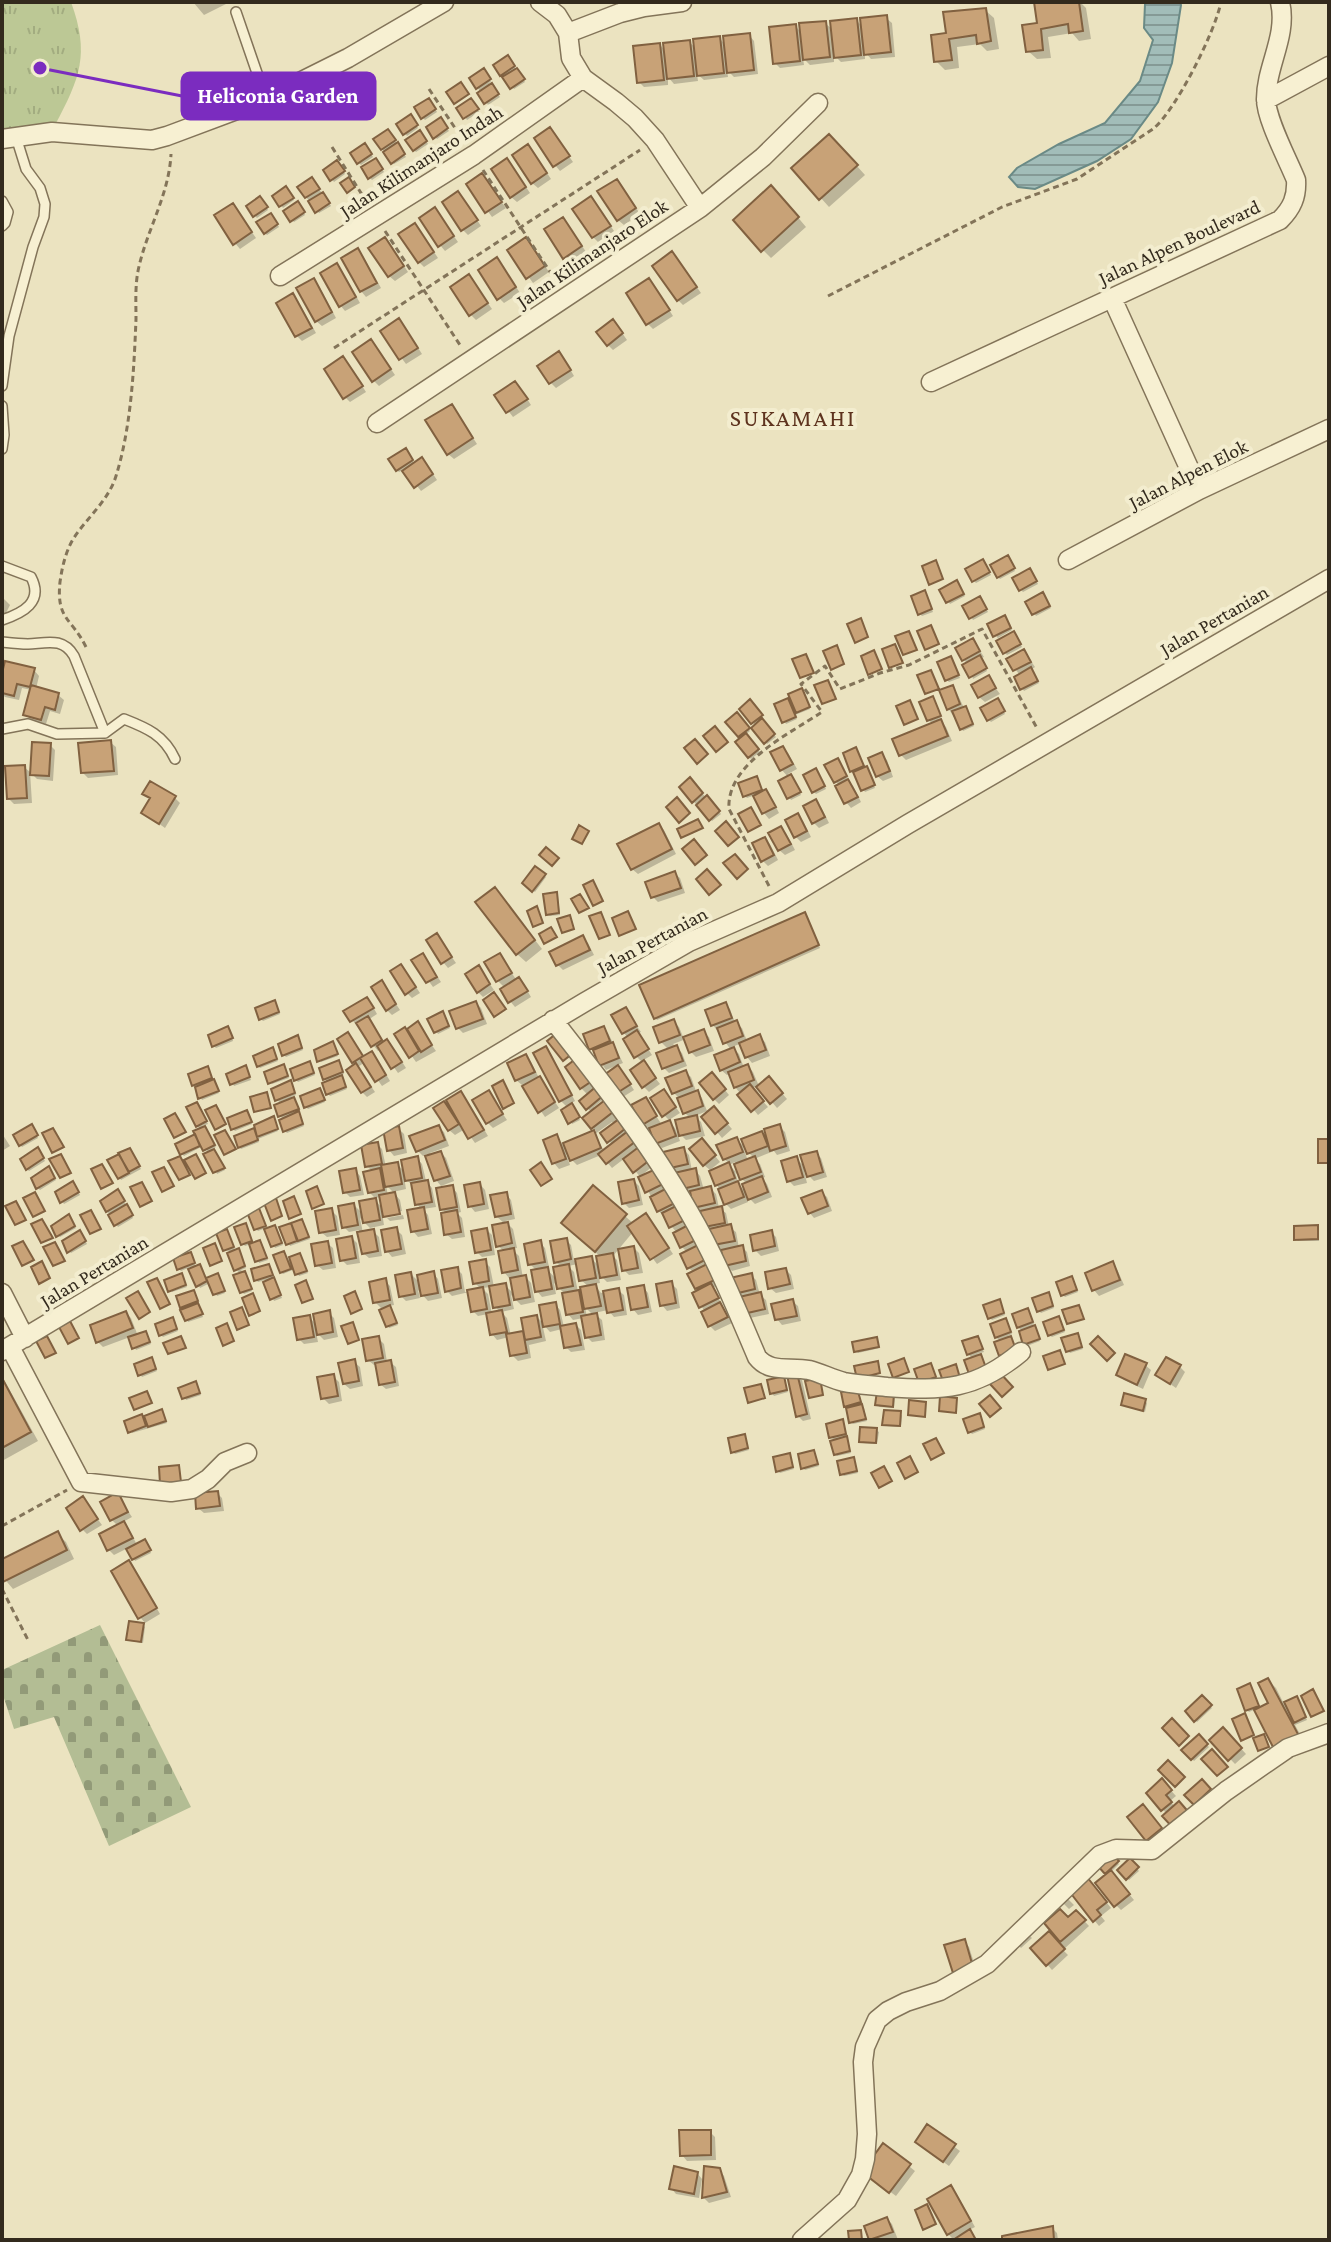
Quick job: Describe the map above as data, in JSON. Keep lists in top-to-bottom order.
{
  "streets": {
    "street": [
      "Jalan Kilimanjaro Indah",
      "Jalan Alpen Boulevard",
      "Jalan Kilimanjaro Elok",
      "Jalan Alpen Elok",
      "Jalan Pertanian"
    ]
  },
  "districts": ["SUKAMAHI"],
  "places": ["Heliconia Garden"]
}
